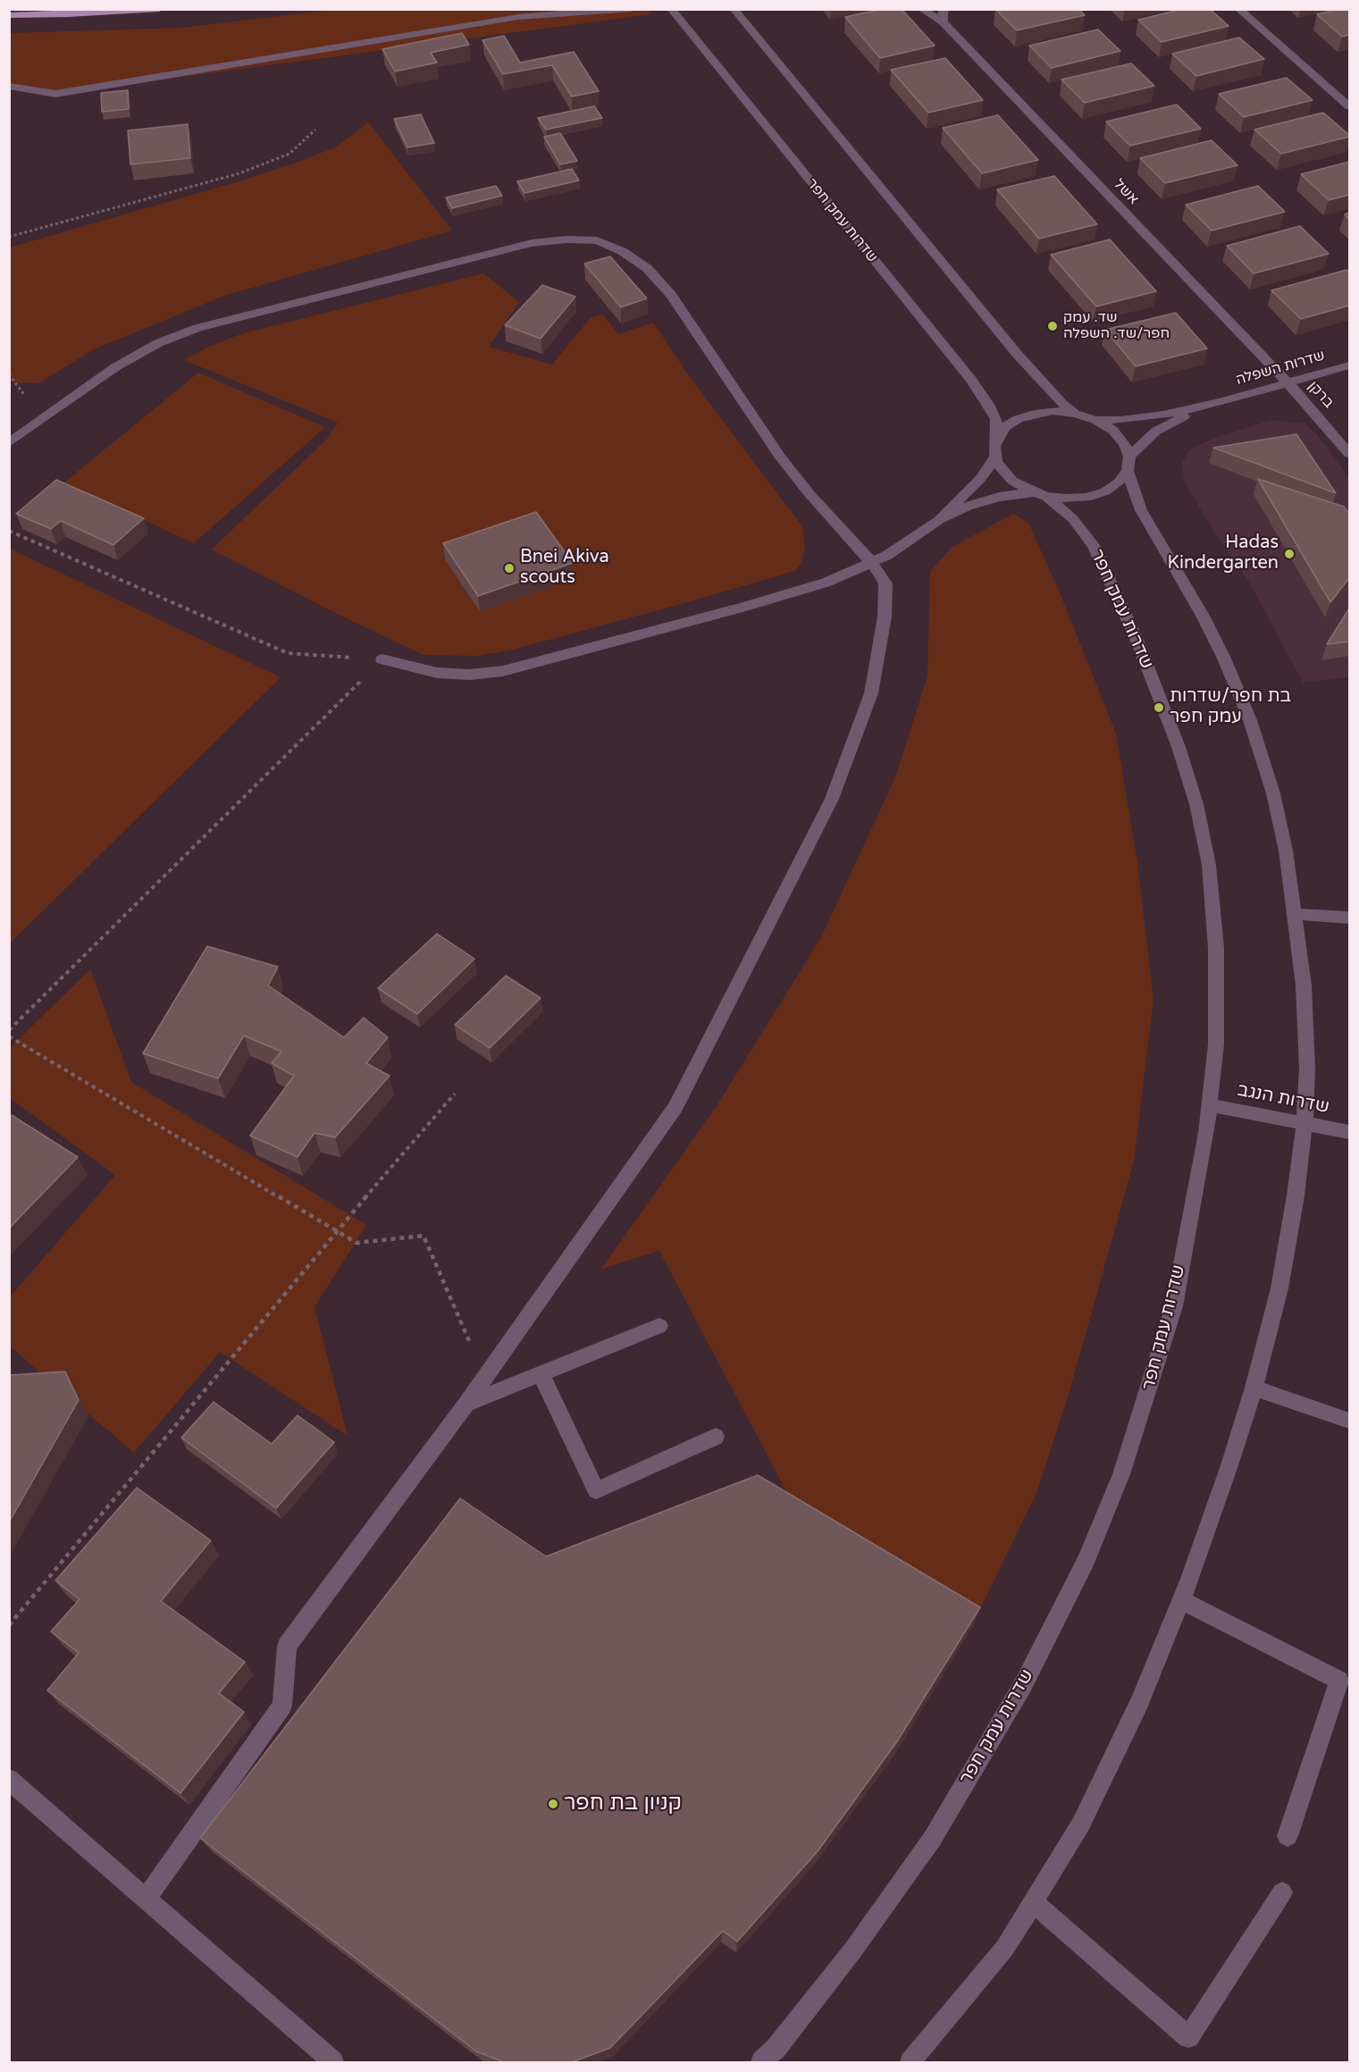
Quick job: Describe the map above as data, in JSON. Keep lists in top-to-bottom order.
{
  "streets": {
    "street": [
      "אשל",
      "שדרות עמק חפר",
      "שדרות השפלה",
      "ברקן",
      "שדרות הנגב"
    ]
  },
  "crossings": [
    ["אשל", "שדרות השפלה"],
    ["אשל", "ברקן"],
    ["שדרות עמק חפר", "שדרות השפלה"],
    ["שדרות עמק חפר", "שדרות הנגב"],
    ["שדרות השפלה", "ברקן"]
  ],
  "places": [
    "שד. עמק חפר/שד. השפלה",
    "Hadas Kindergarten",
    "Bnei Akiva scouts",
    "בת חפר/שדרות עמק חפר",
    "קניון בת חפר"
  ]
}
